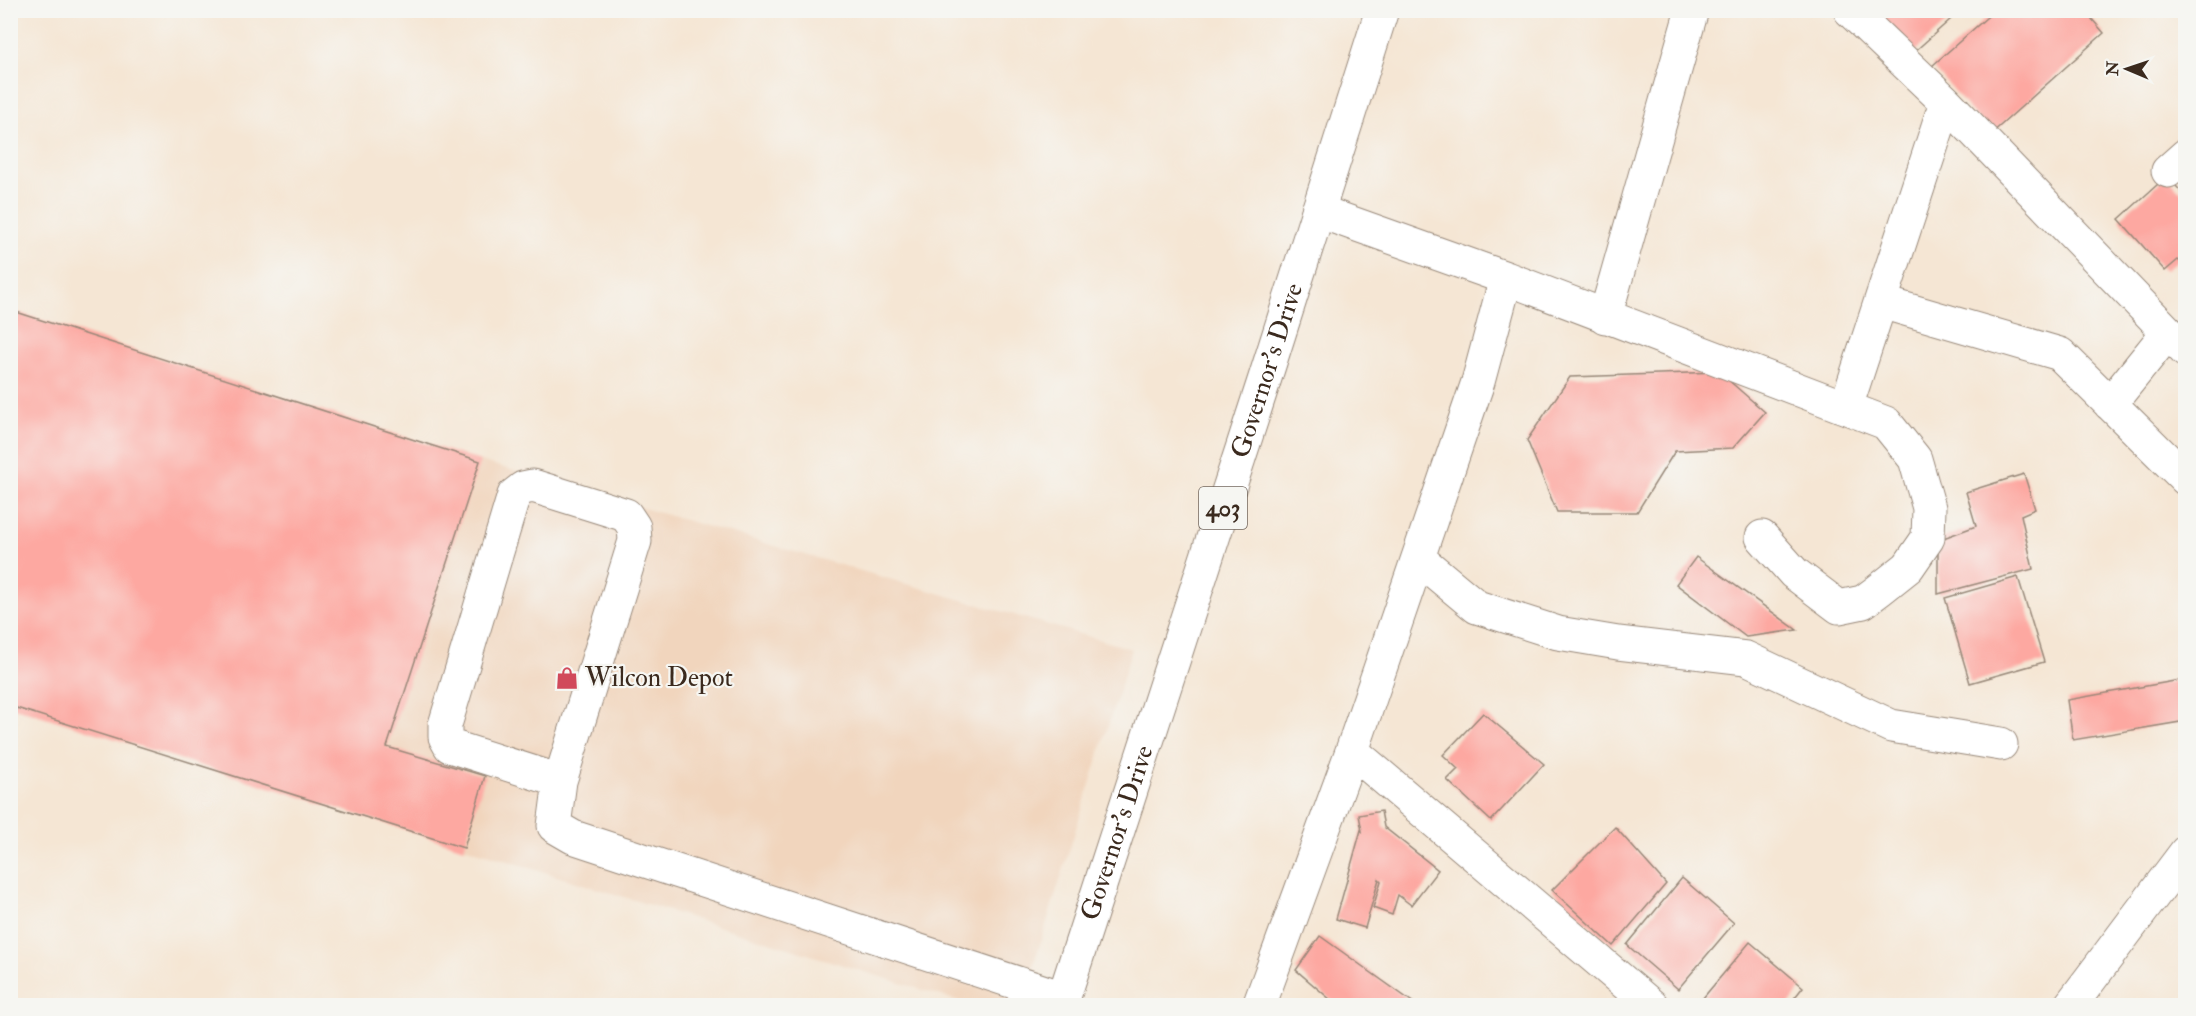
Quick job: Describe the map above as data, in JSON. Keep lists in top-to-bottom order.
{
  "streets": {
    "street": ["Governor's Drive", "403"]
  },
  "places": {
    "shop": ["Wilcon Depot"]
  },
  "north": "left"
}
